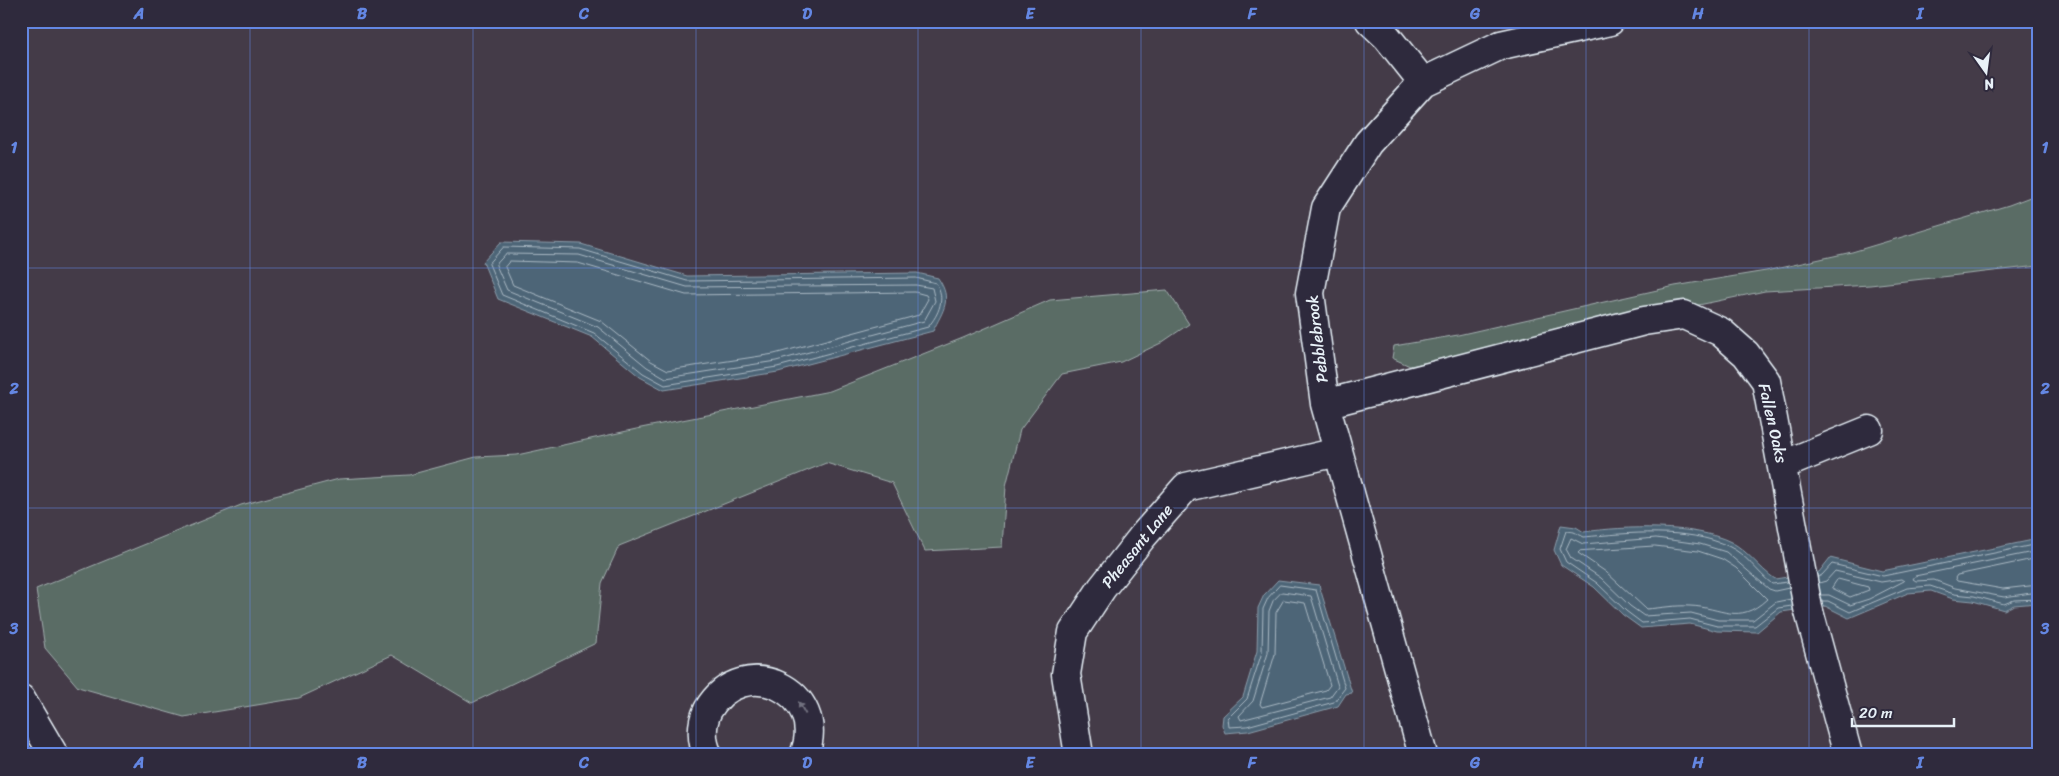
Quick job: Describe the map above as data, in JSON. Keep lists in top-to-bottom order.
{
  "streets": {
    "street": ["Pebblebrook", "Fallen Oaks", "Pheasant Lane"]
  },
  "crossings": [
    ["Pebblebrook", "Fallen Oaks"],
    ["Pebblebrook", "Pheasant Lane"]
  ],
  "scale_bar": "20 m",
  "north": "bottom",
  "grid": {
    "columns": [
      "A",
      "B",
      "C",
      "D",
      "E",
      "F",
      "G",
      "H",
      "I"
    ],
    "rows": ["1", "2", "3"]
  }
}
